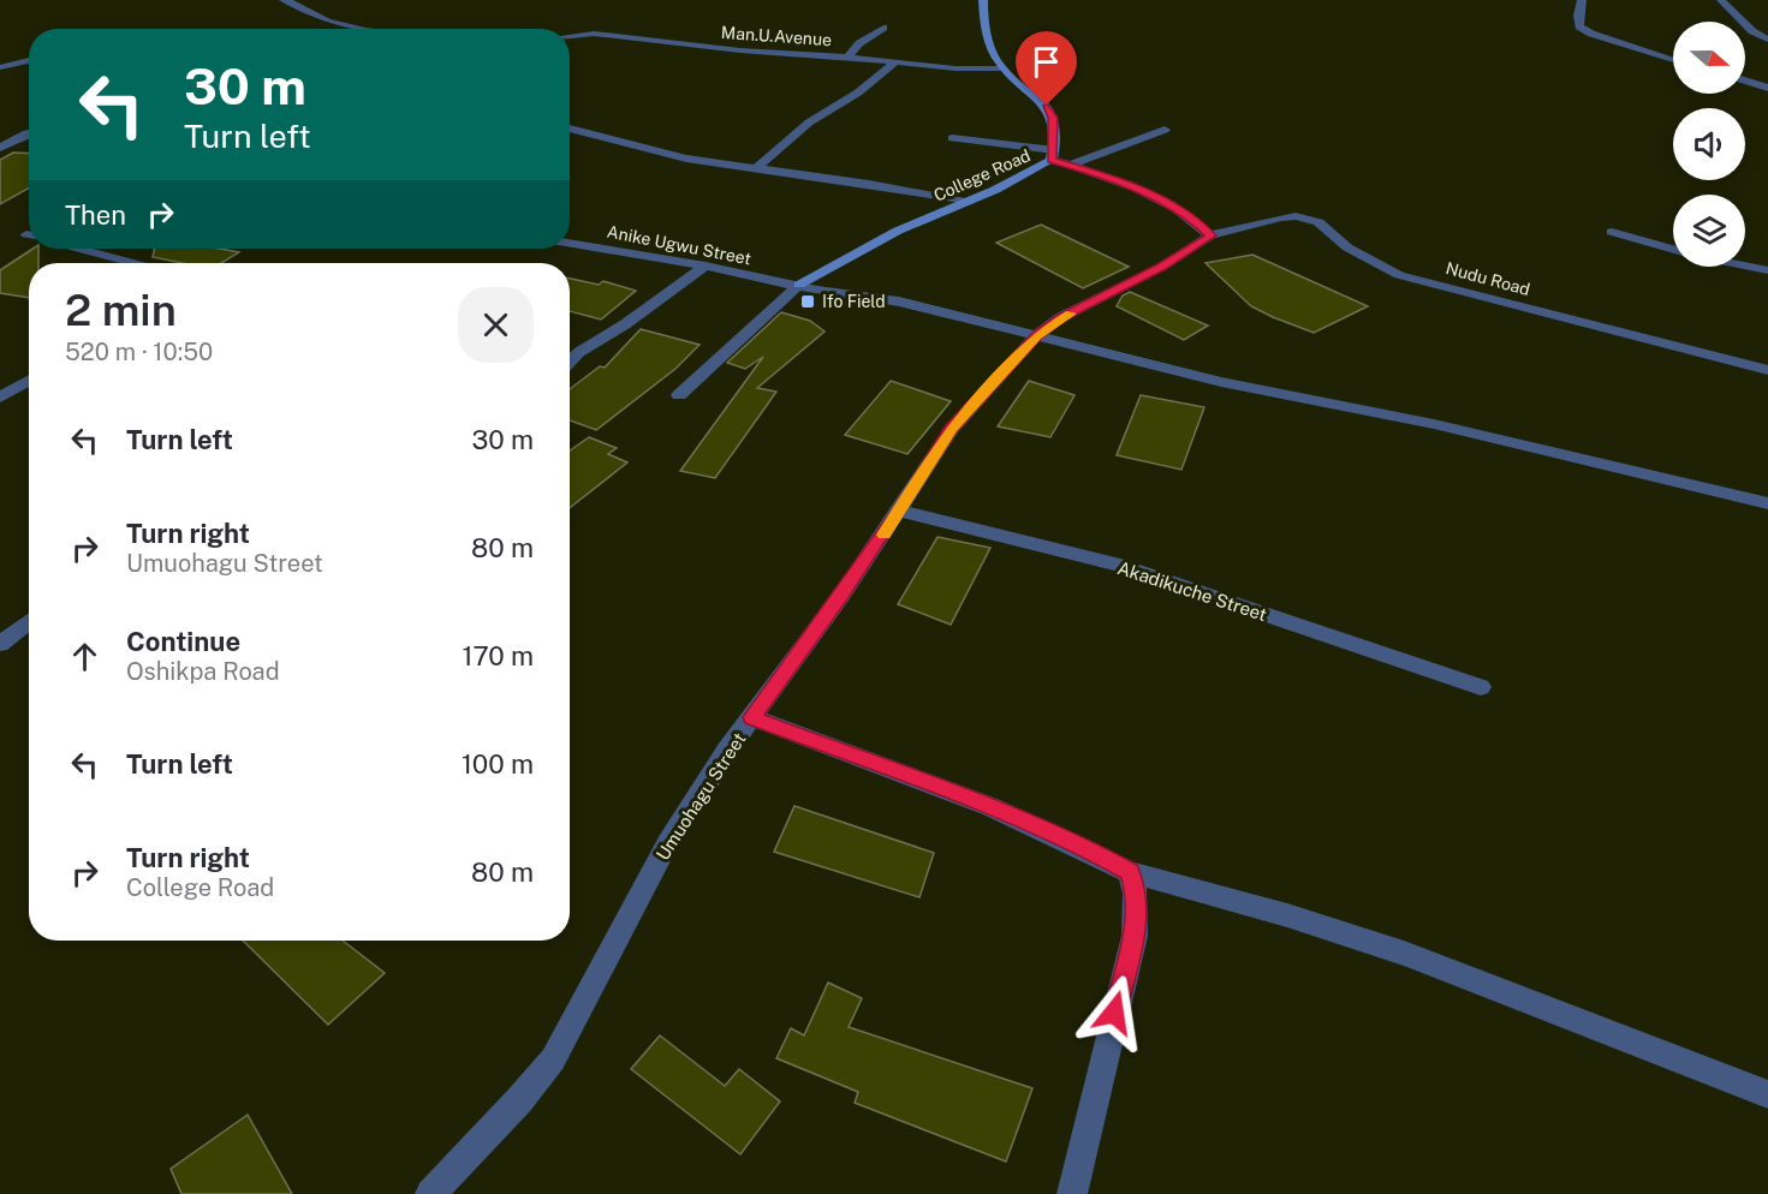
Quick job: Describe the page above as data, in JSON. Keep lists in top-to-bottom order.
{
  "streets": {
    "main road": ["College Road"],
    "street": [
      "Man.U.Avenue",
      "Anike Ugwu Street",
      "Nudu Road",
      "Akadikuche Street",
      "Umuohagu Street"
    ]
  },
  "crossings": [
    ["Man.U.Avenue", "College Road"],
    ["College Road", "Anike Ugwu Street"],
    ["Anike Ugwu Street", "Nudu Road"],
    ["Anike Ugwu Street", "Umuohagu Street"],
    ["Nudu Road", "Umuohagu Street"],
    ["Akadikuche Street", "Umuohagu Street"]
  ],
  "places": {
    "transit": ["Ifo Field"]
  },
  "north": "right",
  "page": {
    "turn": ["30 m", "Turn left"],
    "then": "Then",
    "heading": ["2 min", "520 m · 10:50"],
    "list": [
      {
        "name": "Turn left",
        "value": "30 m"
      },
      {
        "name": "Turn right",
        "note": "Umuohagu Street",
        "value": "80 m"
      },
      {
        "name": "Continue",
        "note": "Oshikpa Road",
        "value": "170 m"
      },
      {
        "name": "Turn left",
        "value": "100 m"
      },
      {
        "name": "Turn right",
        "note": "College Road",
        "value": "80 m"
      }
    ]
  }
}
